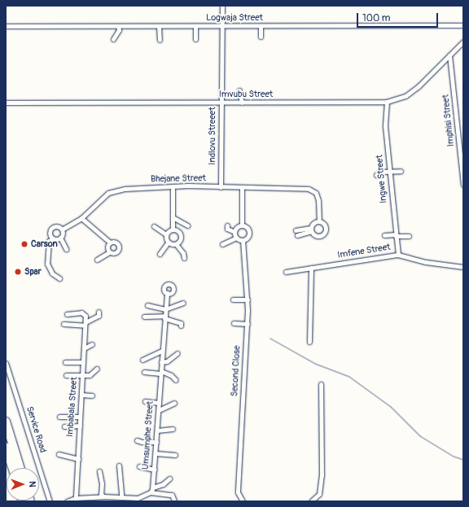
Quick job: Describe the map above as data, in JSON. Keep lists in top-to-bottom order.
{
  "streets": {
    "street": [
      "Logwaja Street",
      "Imvubu Street",
      "Imphisi Street",
      "Indlovu Streeet",
      "Bhejane Street",
      "Ingwe Street",
      "Imfene Street",
      "Second Close",
      "Imbabala Street",
      "Service Road",
      "Umsumphe Street"
    ]
  },
  "crossings": [
    ["Logwaja Street", "Indlovu Streeet"],
    ["Imvubu Street", "Imphisi Street"],
    ["Imvubu Street", "Indlovu Streeet"],
    ["Imvubu Street", "Ingwe Street"],
    ["Indlovu Streeet", "Bhejane Street"],
    ["Ingwe Street", "Imfene Street"]
  ],
  "places": ["Carson", "Spar"],
  "scale_bar": "100 m",
  "north": "right"
}
